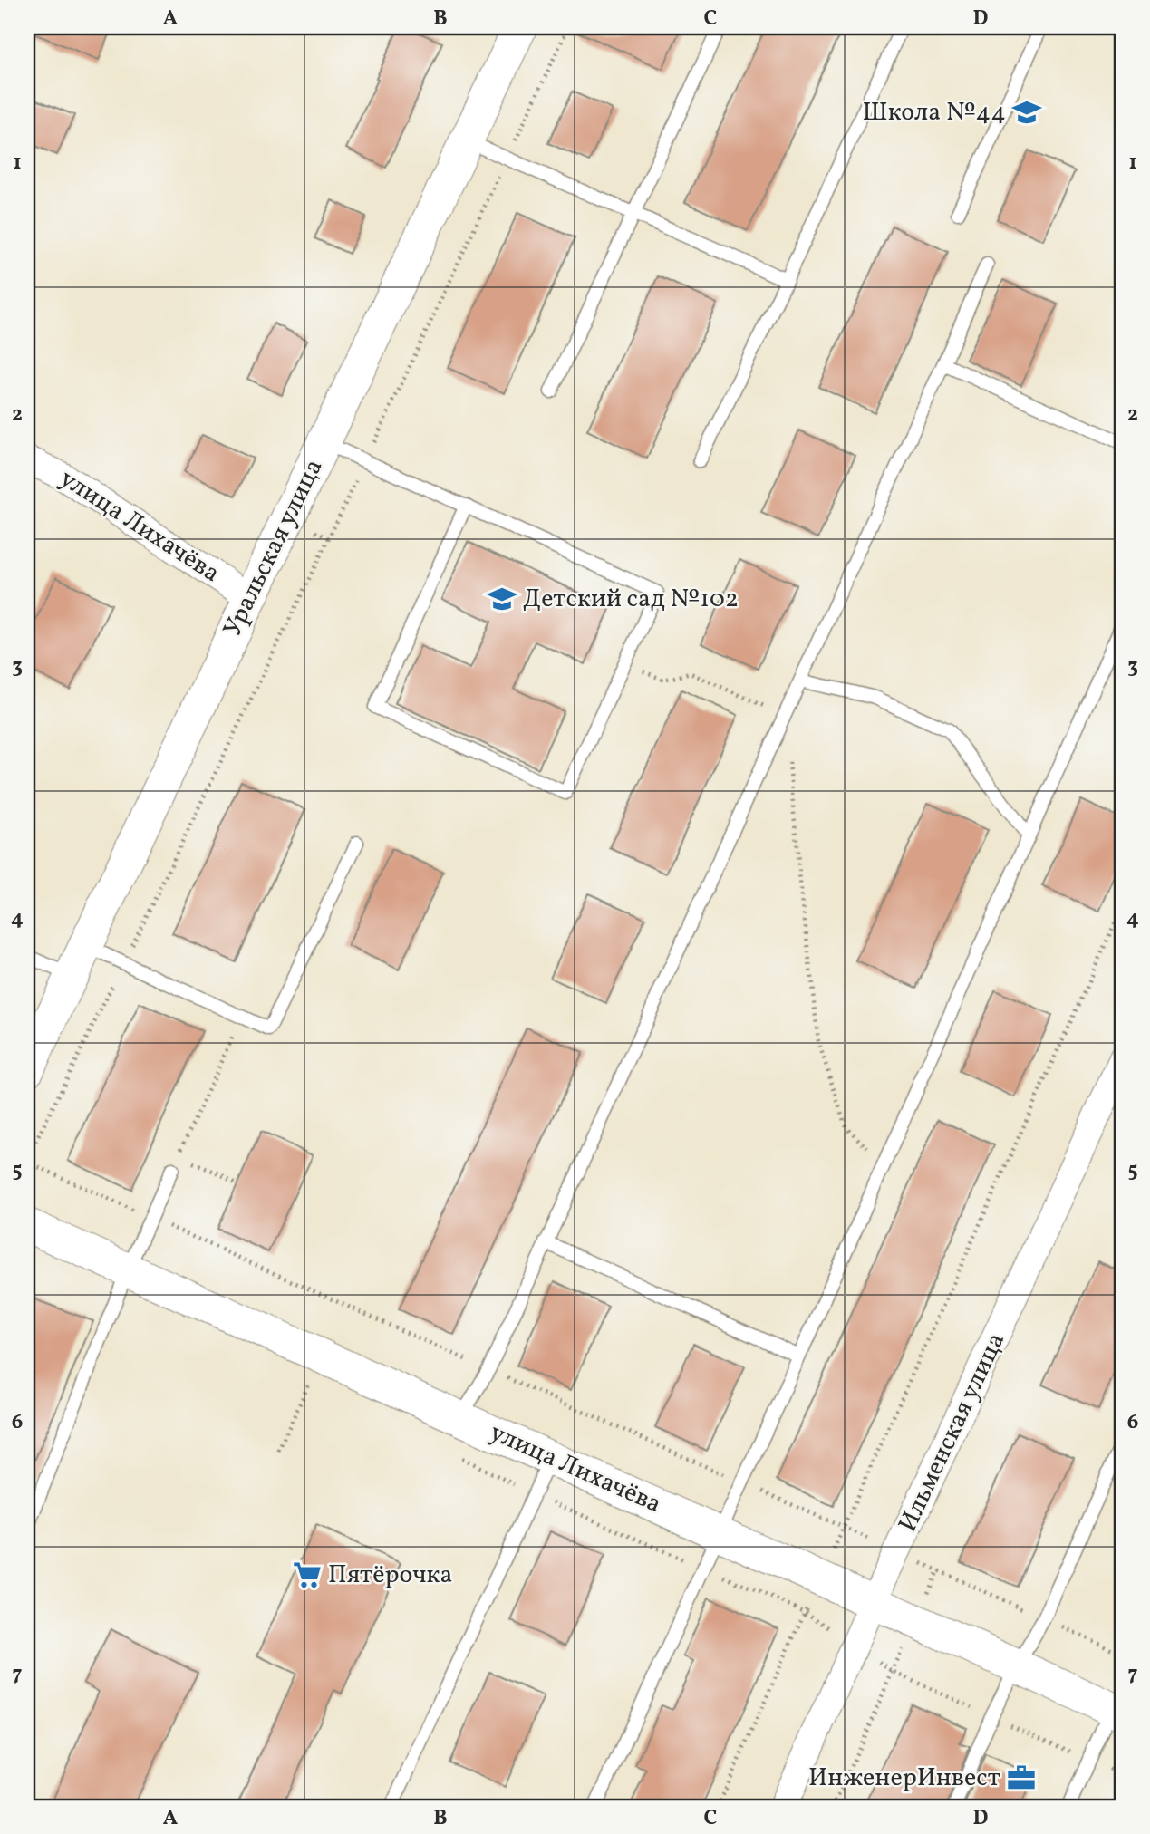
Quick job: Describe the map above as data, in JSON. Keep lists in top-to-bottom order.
{
  "streets": {
    "street": ["улица Лихачёва", "Уральская улица", "Ильменская улица"]
  },
  "crossings": [
    ["улица Лихачёва", "Уральская улица"],
    ["улица Лихачёва", "Ильменская улица"]
  ],
  "places": {
    "school or university": ["Школа №44", "Детский сад №102"],
    "supermarket": ["Пятёрочка"],
    "office": ["ИнженерИнвест"]
  },
  "grid": {
    "columns": [
      "A",
      "B",
      "C",
      "D"
    ],
    "rows": [
      "1",
      "2",
      "3",
      "4",
      "5",
      "6",
      "7"
    ]
  }
}
